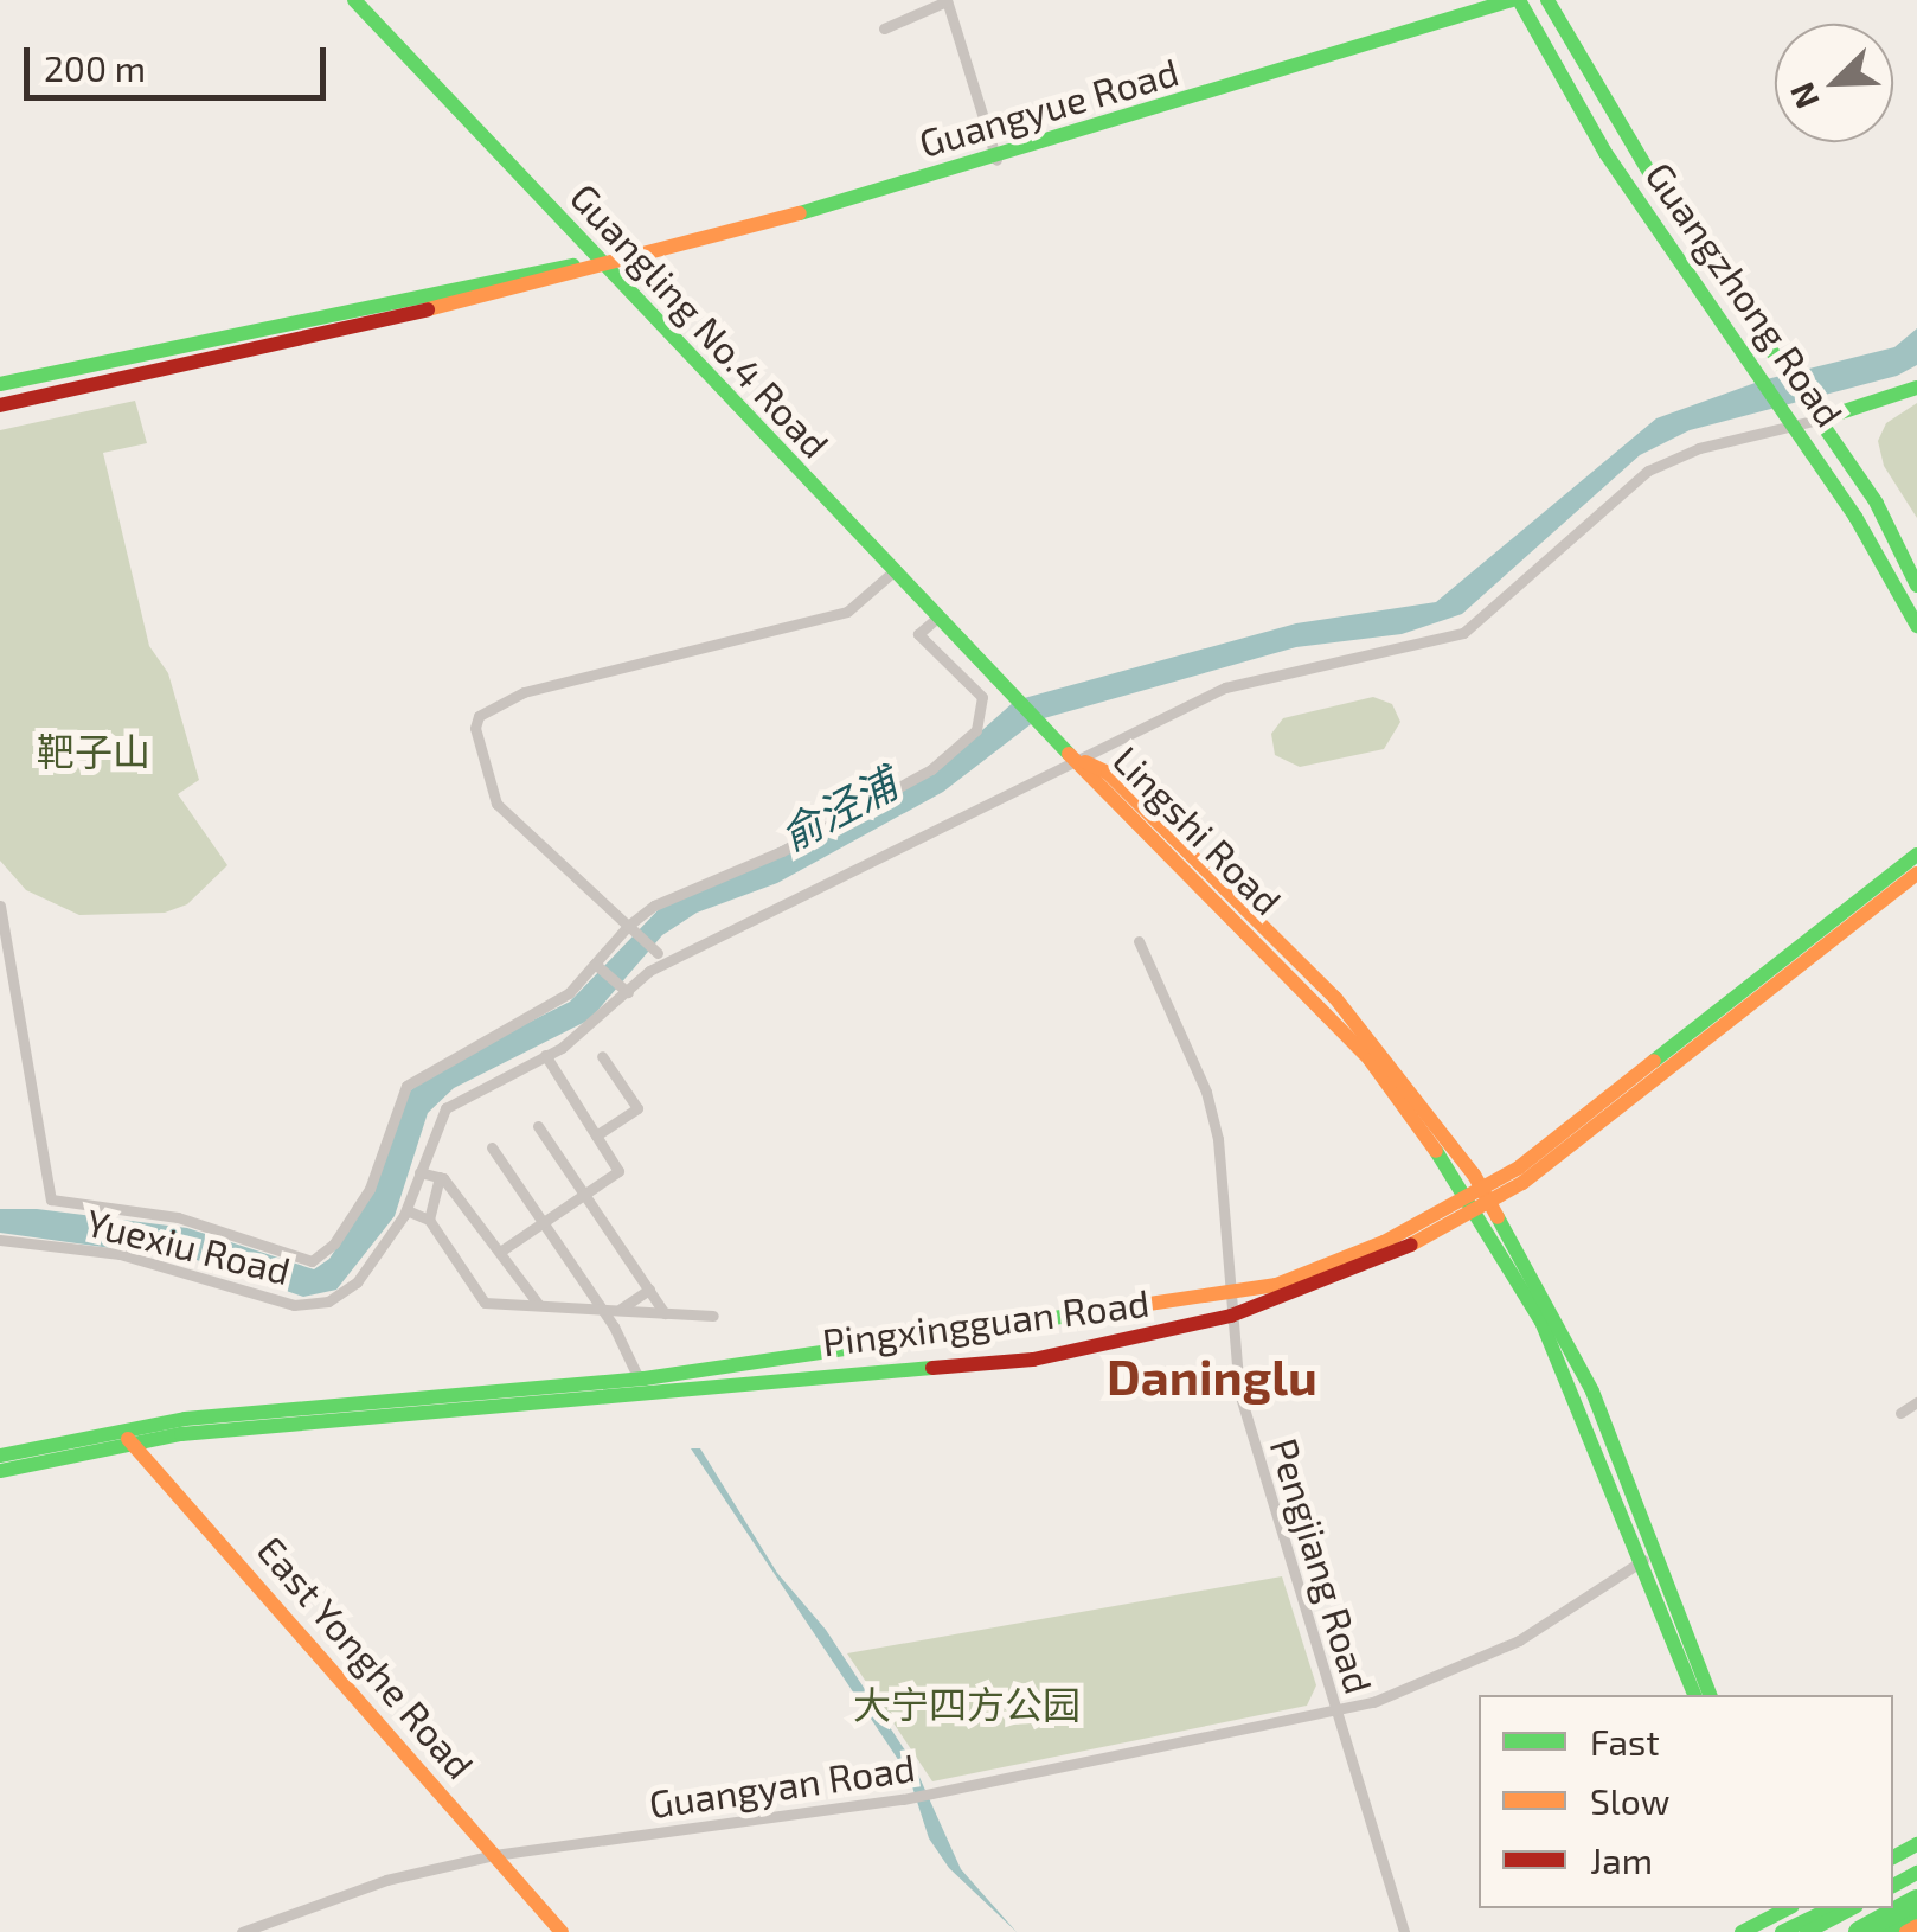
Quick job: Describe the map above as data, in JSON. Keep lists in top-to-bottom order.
{
  "streets": {
    "main road": [
      "Guangyue Road",
      "Guangzhong Road",
      "Guangling No.4 Road",
      "Lingshi Road",
      "Pingxingguan Road",
      "East Yonghe Road"
    ],
    "street": ["Yuexiu Road", "Pengjiang Road", "Guangyan Road"]
  },
  "crossings": [
    ["Guangyue Road", "Guangzhong Road"],
    ["Guangyue Road", "Guangling No.4 Road"],
    ["Guangzhong Road", "Yuexiu Road"],
    ["Guangling No.4 Road", "Lingshi Road"],
    ["Guangling No.4 Road", "Yuexiu Road"],
    ["Lingshi Road", "Yuexiu Road"],
    ["Lingshi Road", "Pingxingguan Road"],
    ["Lingshi Road", "Guangyan Road"],
    ["Pingxingguan Road", "Pengjiang Road"],
    ["Pingxingguan Road", "East Yonghe Road"],
    ["Pengjiang Road", "Guangyan Road"],
    ["East Yonghe Road", "Guangyan Road"]
  ],
  "districts": ["Daninglu"],
  "water": ["俞泾浦"],
  "parks": ["靶子山", "大宁四方公园"],
  "legend": ["Fast", "Slow", "Jam"],
  "scale_bar": "200 m",
  "north": "bottom left"
}
